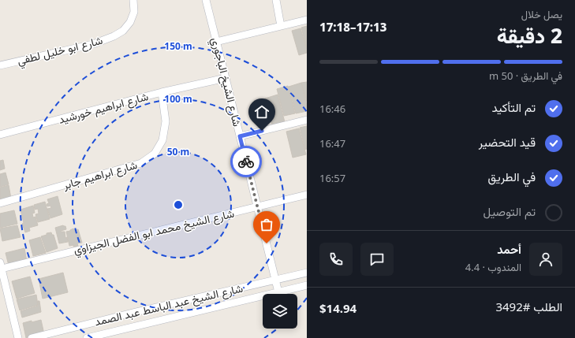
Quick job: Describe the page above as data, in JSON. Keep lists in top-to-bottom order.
{
  "streets": {
    "street": [
      "شارع ابو خليل لطفي",
      "شارع الشيخ الباجوري",
      "شارع ابراهيم خورشيد",
      "شارع ابراهيم جابر",
      "شارع الشيخ محمد ابو الفضل الجيزاوي",
      "شارع الشيخ عبد الباسط عبد الصمد"
    ]
  },
  "crossings": [
    ["شارع الشيخ الباجوري", "شارع ابراهيم خورشيد"],
    ["شارع الشيخ الباجوري", "شارع الشيخ محمد ابو الفضل الجيزاوي"],
    ["شارع الشيخ الباجوري", "شارع الشيخ عبد الباسط عبد الصمد"],
    ["شارع ابراهيم خورشيد", "شارع ابراهيم جابر"]
  ],
  "page": {
    "heading": ["2 دقيقة", "يصل خلال", "17:13–17:18"],
    "panel": [
      "أحمد",
      "المندوب · 4.4",
      "الطلب #3492",
      "$14.94"
    ],
    "bar": "في الطريق · 50 m",
    "list": [
      ["تم التأكيد", "16:46"],
      ["قيد التحضير", "16:47"],
      ["في الطريق", "16:57"],
      "تم التوصيل"
    ]
  },
  "rings": ["150 m", "100 m", "50 m"]
}
